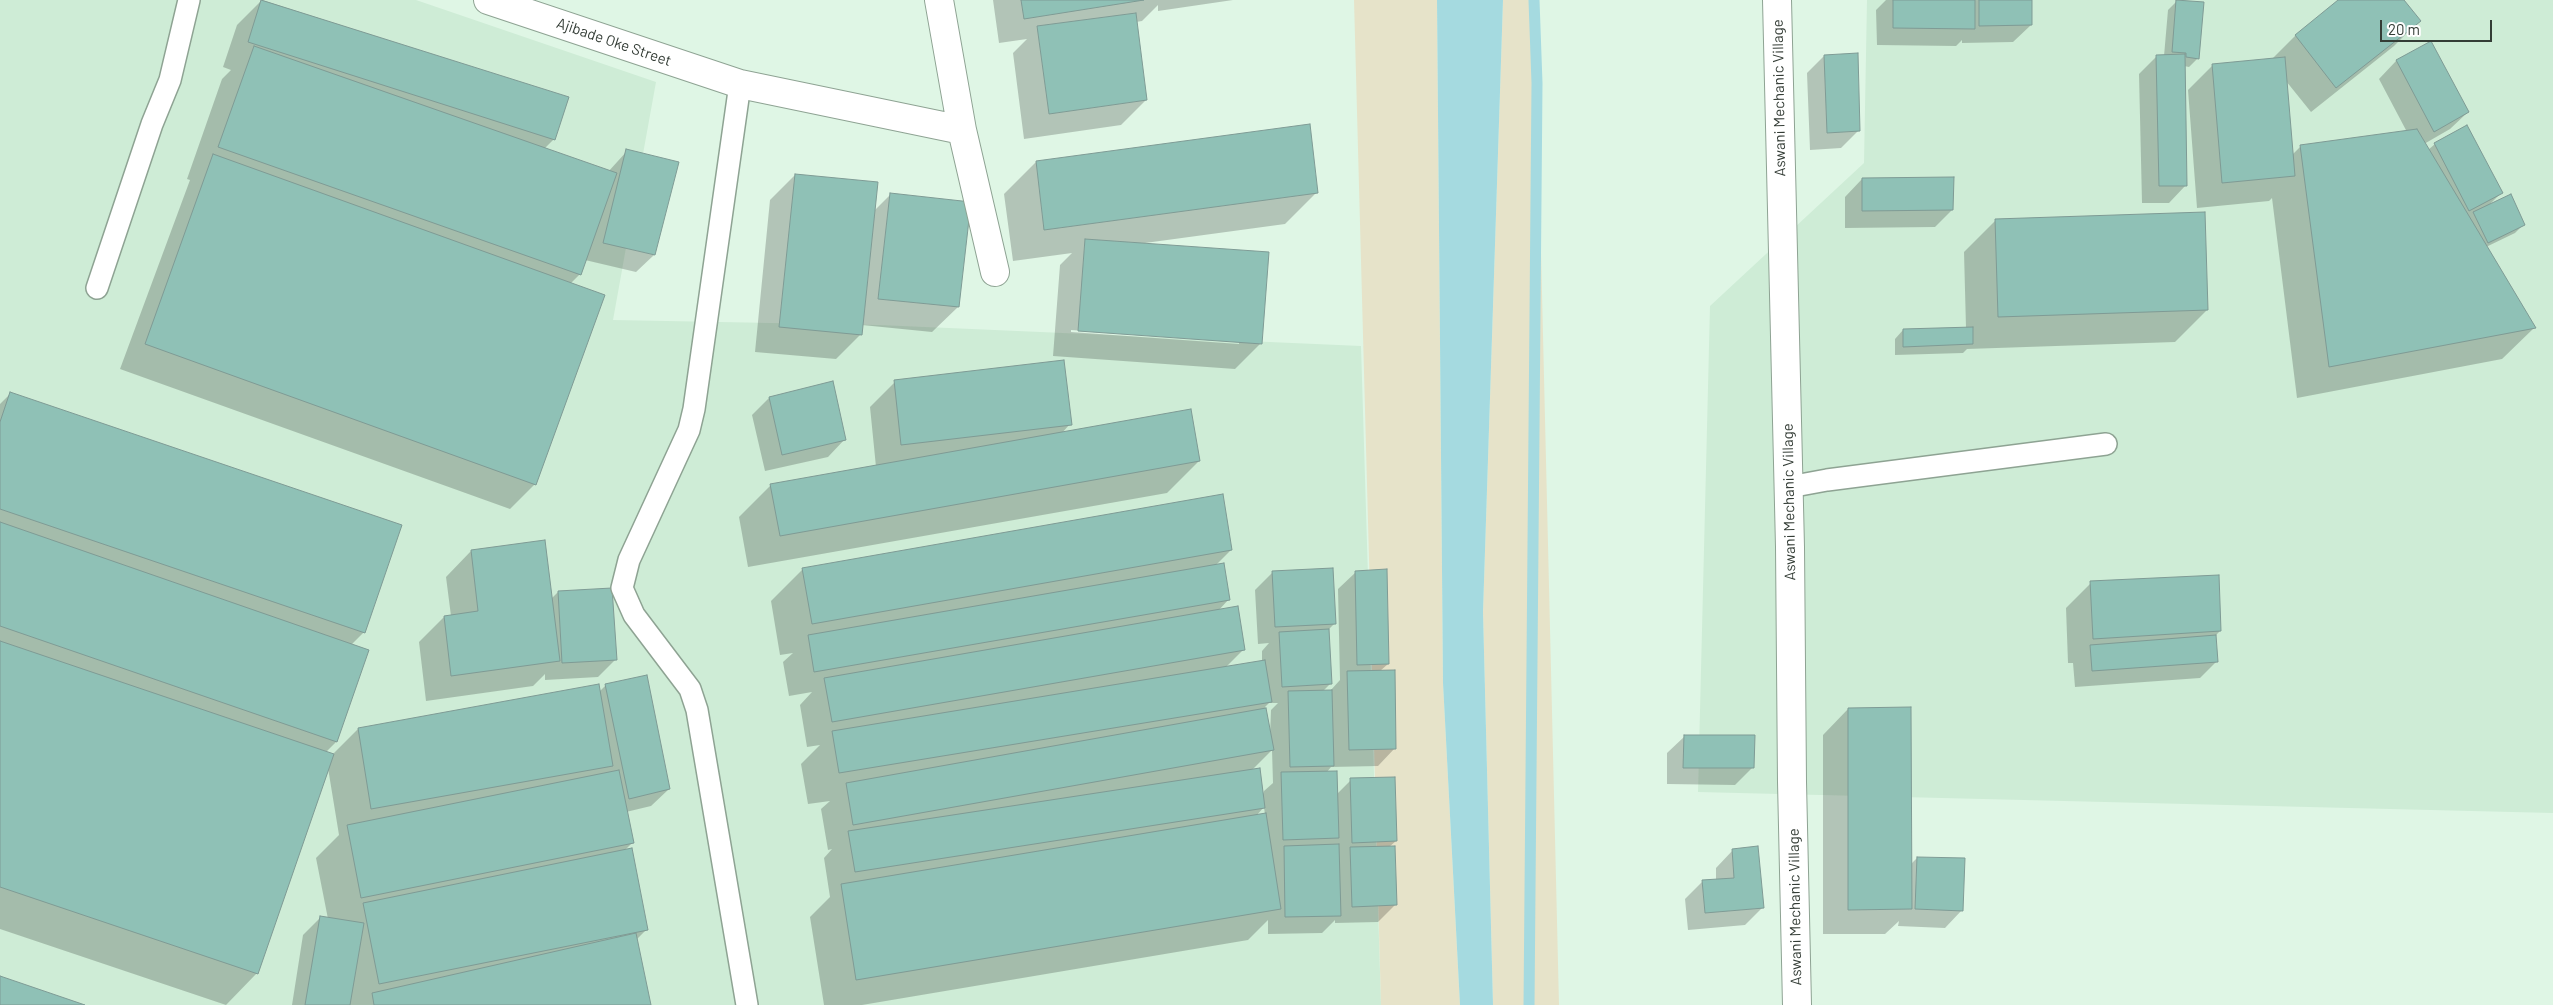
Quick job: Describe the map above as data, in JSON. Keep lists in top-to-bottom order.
{
  "streets": {
    "street": ["Ajibade Oke Street", "Aswani Mechanic Village"]
  },
  "scale_bar": "20 m"
}
